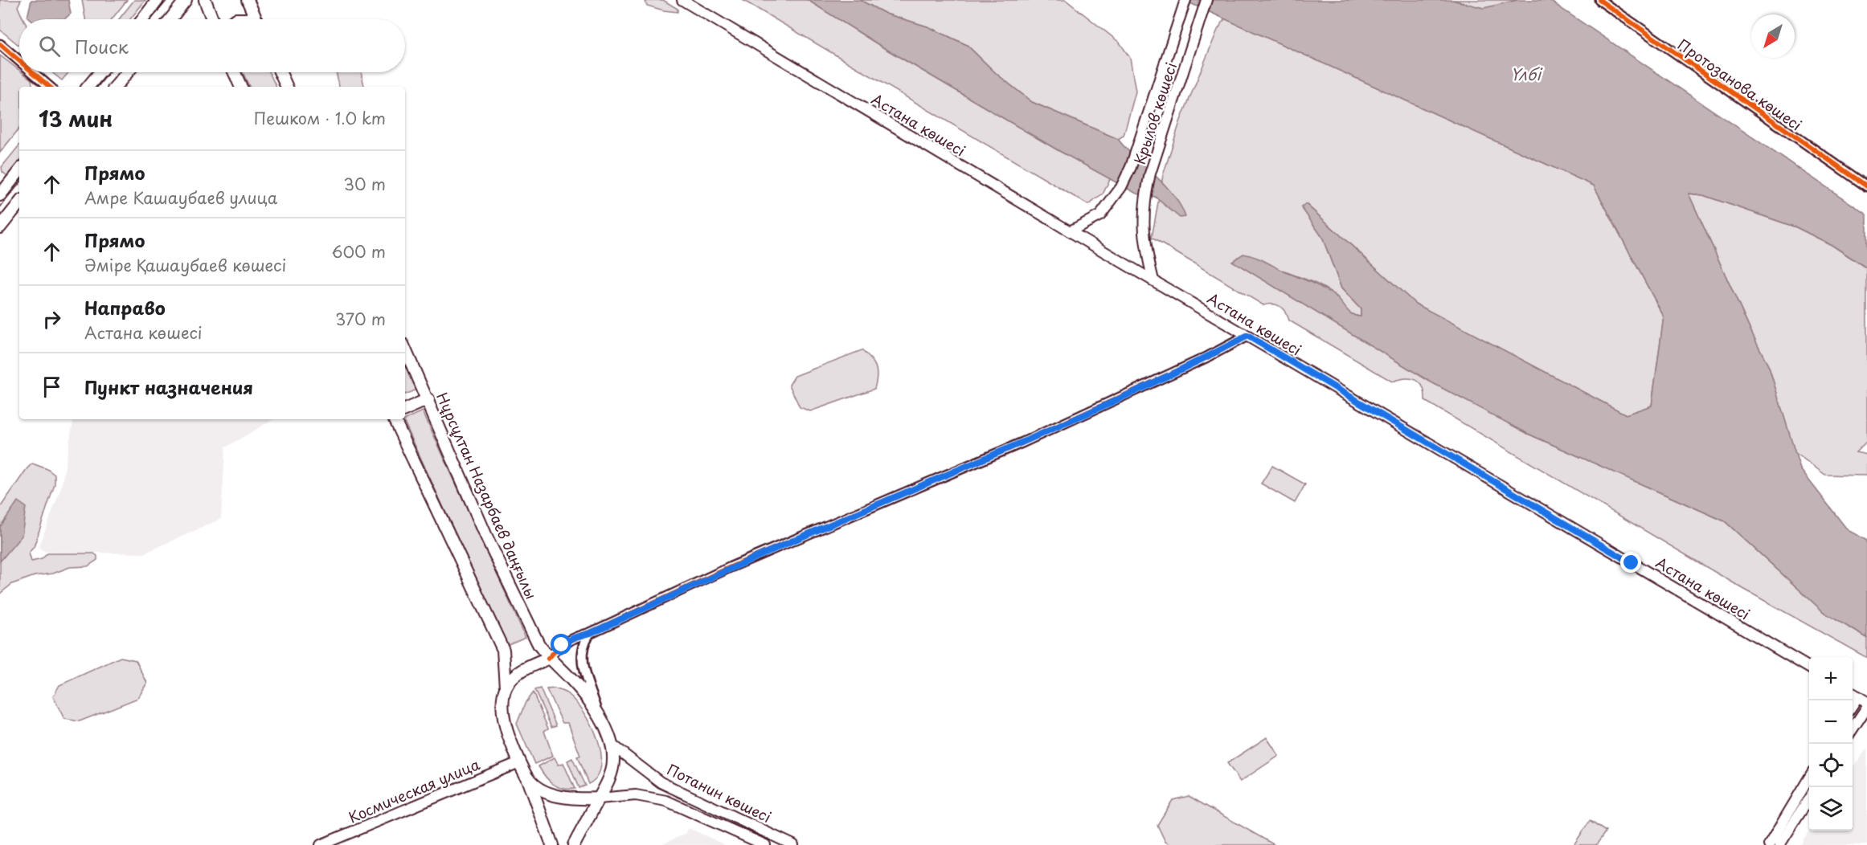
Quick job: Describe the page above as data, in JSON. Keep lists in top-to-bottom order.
{
  "streets": {
    "main road": [
      "Крылов көшесі",
      "Астана көшесі",
      "Нұрсұлтан Назарбаев даңғылы",
      "Космическая улица",
      "Потанин көшесі"
    ],
    "street": ["Протозанова көшесі"]
  },
  "crossings": [
    ["Крылов көшесі", "Астана көшесі"],
    ["Нұрсұлтан Назарбаев даңғылы", "Космическая улица"],
    ["Нұрсұлтан Назарбаев даңғылы", "Потанин көшесі"],
    ["Космическая улица", "Потанин көшесі"]
  ],
  "water": ["Үлбі"],
  "north": "bottom left",
  "page": {
    "search": "Поиск",
    "heading": ["13 мин", "Пешком · 1.0 km"],
    "list": [
      ["Прямо", "Амре Кашаубаев улица", "30 m"],
      ["Прямо", "Әміре Қашаубаев көшесі", "600 m"],
      ["Направо", "Астана көшесі", "370 m"],
      "Пункт назначения"
    ],
    "map_buttons": ["+", "−"]
  }
}
